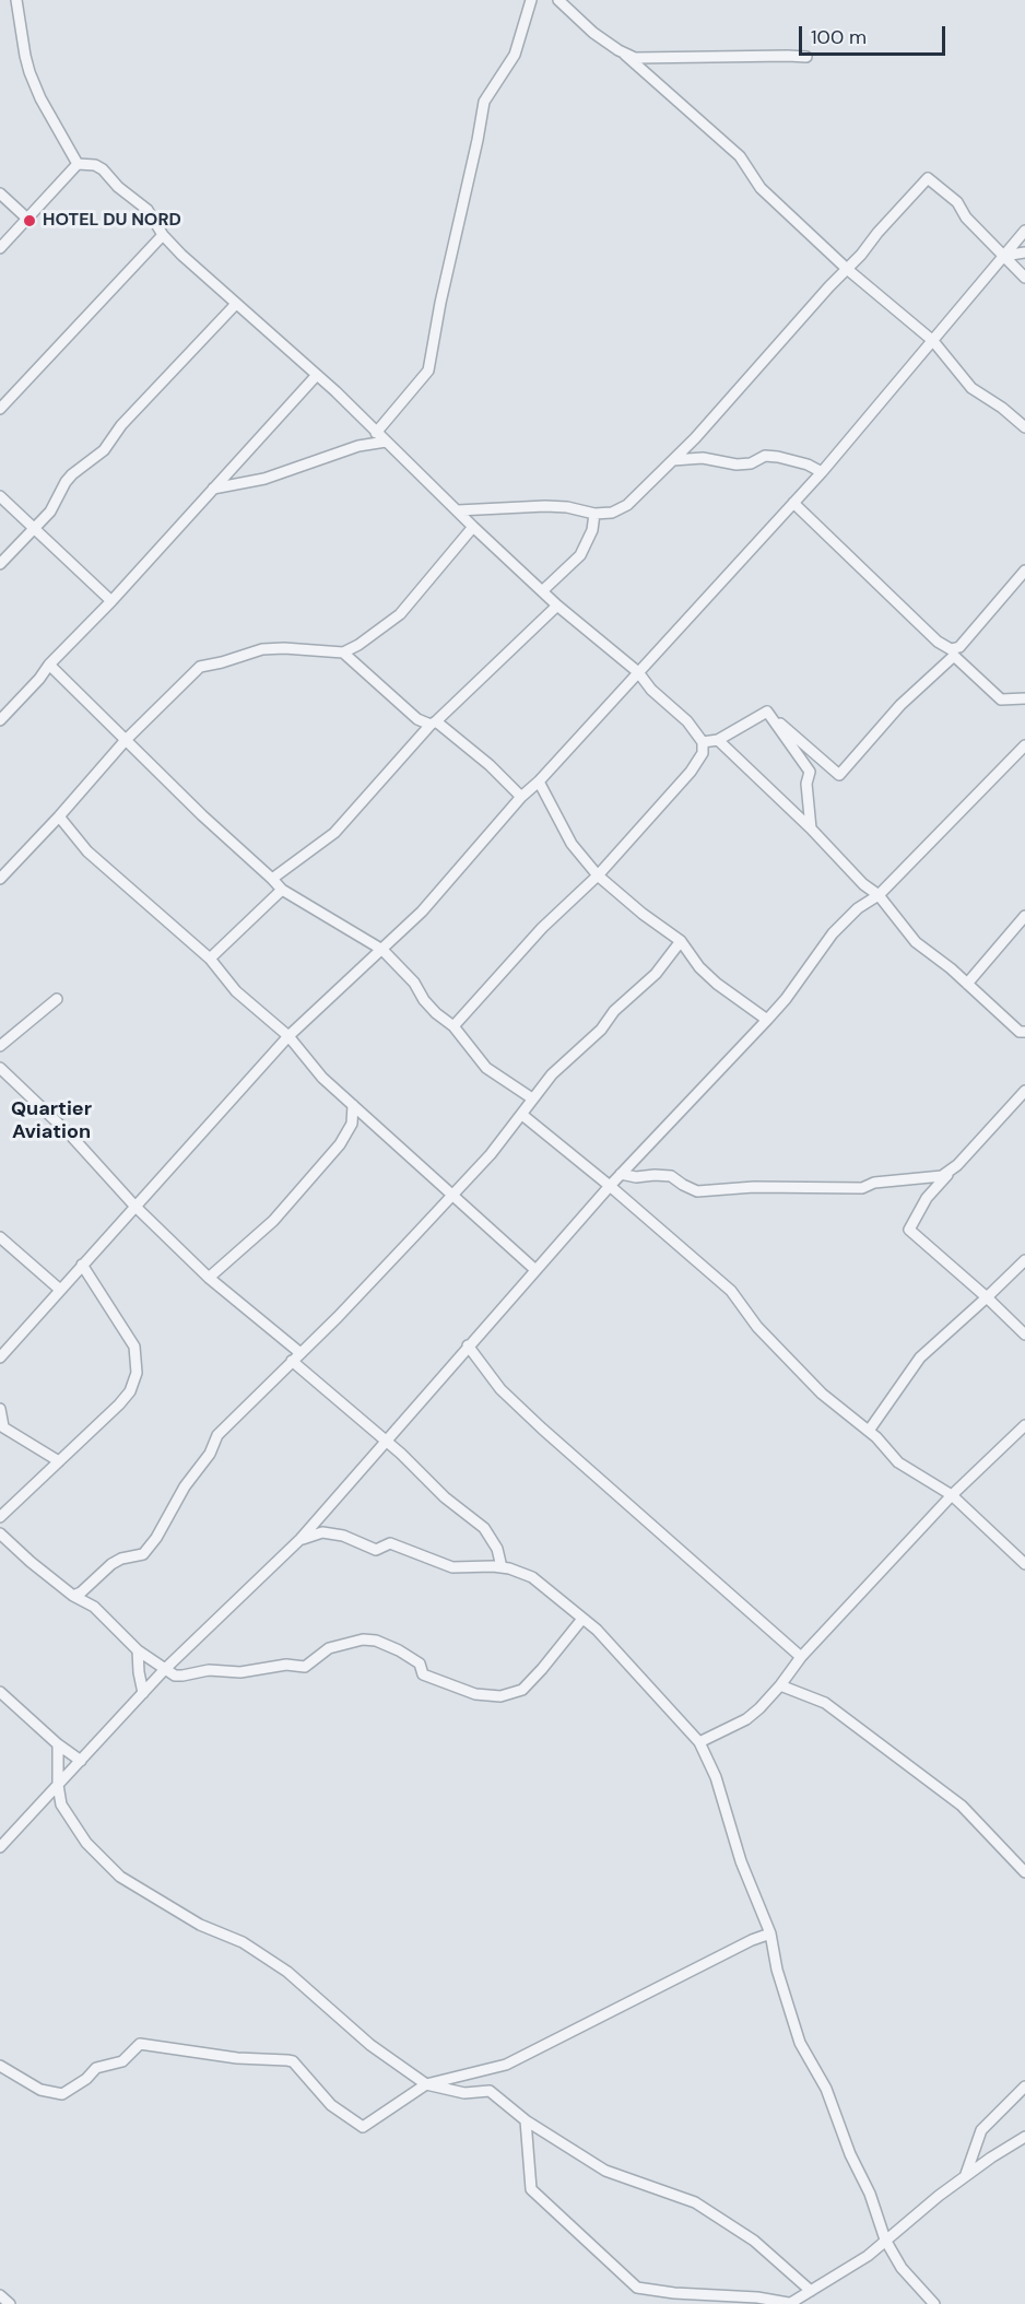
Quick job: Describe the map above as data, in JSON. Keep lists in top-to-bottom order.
{
  "districts": ["Quartier Aviation"],
  "places": ["HOTEL DU NORD"],
  "scale_bar": "100 m"
}
